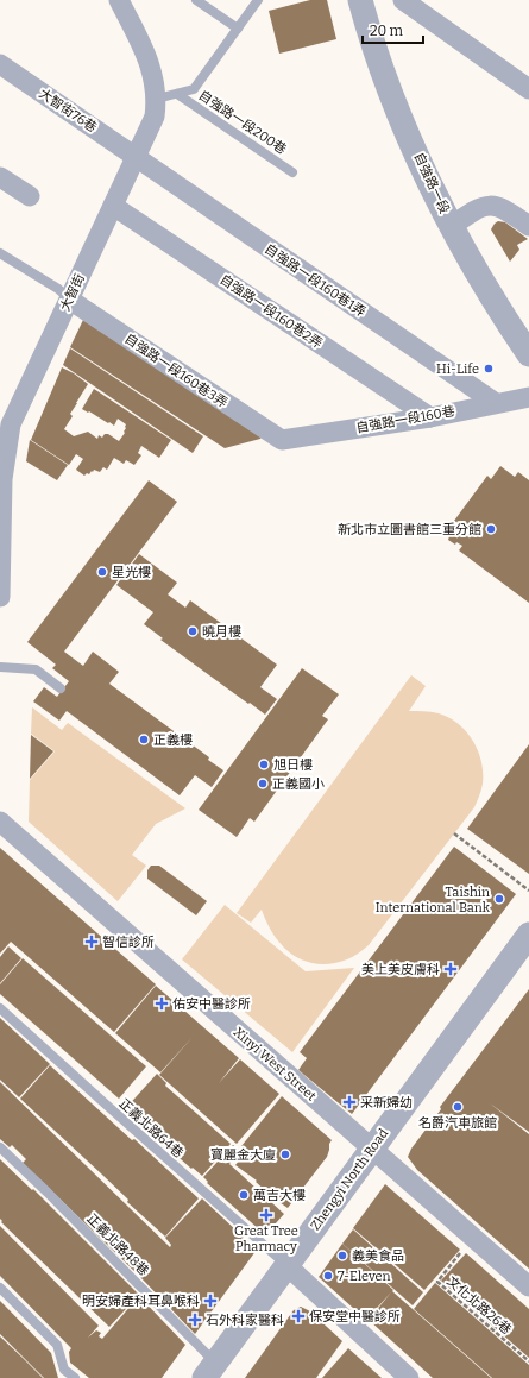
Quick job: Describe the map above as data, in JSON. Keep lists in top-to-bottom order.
{
  "streets": {
    "street": [
      "大智街76巷",
      "自強路一段",
      "自強路一段160巷1弄",
      "大智街",
      "自強路一段160巷2弄",
      "自強路一段160巷3弄",
      "自強路一段160巷",
      "Xinyi West Street",
      "Zhengyi North Road"
    ],
    "lane": ["自強路一段200巷", "正義北路64巷", "正義北路48巷"],
    "path": ["文化北路26巷"]
  },
  "crossings": [
    ["大智街76巷", "自強路一段160巷1弄"],
    ["大智街76巷", "大智街"],
    ["自強路一段160巷1弄", "大智街"],
    ["自強路一段160巷1弄", "自強路一段160巷"],
    ["大智街", "自強路一段160巷2弄"],
    ["大智街", "自強路一段160巷3弄"],
    ["自強路一段160巷2弄", "自強路一段160巷"],
    ["自強路一段160巷3弄", "自強路一段160巷"],
    ["Xinyi West Street", "Zhengyi North Road"],
    ["Xinyi West Street", "文化北路26巷"],
    ["正義北路64巷", "Zhengyi North Road"],
    ["Zhengyi North Road", "正義北路48巷"]
  ],
  "places": {
    "other": [
      "Hi-Life",
      "新北市立圖書館三重分館",
      "星光樓",
      "曉月樓",
      "正義樓",
      "旭日樓",
      "正義國小",
      "Taishin International Bank",
      "名爵汽車旅館",
      "寶麗金大廈",
      "萬吉大樓",
      "義美食品",
      "7-Eleven"
    ],
    "health": [
      "智信診所",
      "美上美皮膚科",
      "佑安中醫診所",
      "采新婦幼",
      "Great Tree Pharmacy",
      "明安婦產科耳鼻喉科",
      "保安堂中醫診所",
      "石外科家醫科"
    ]
  },
  "scale_bar": "20 m"
}
